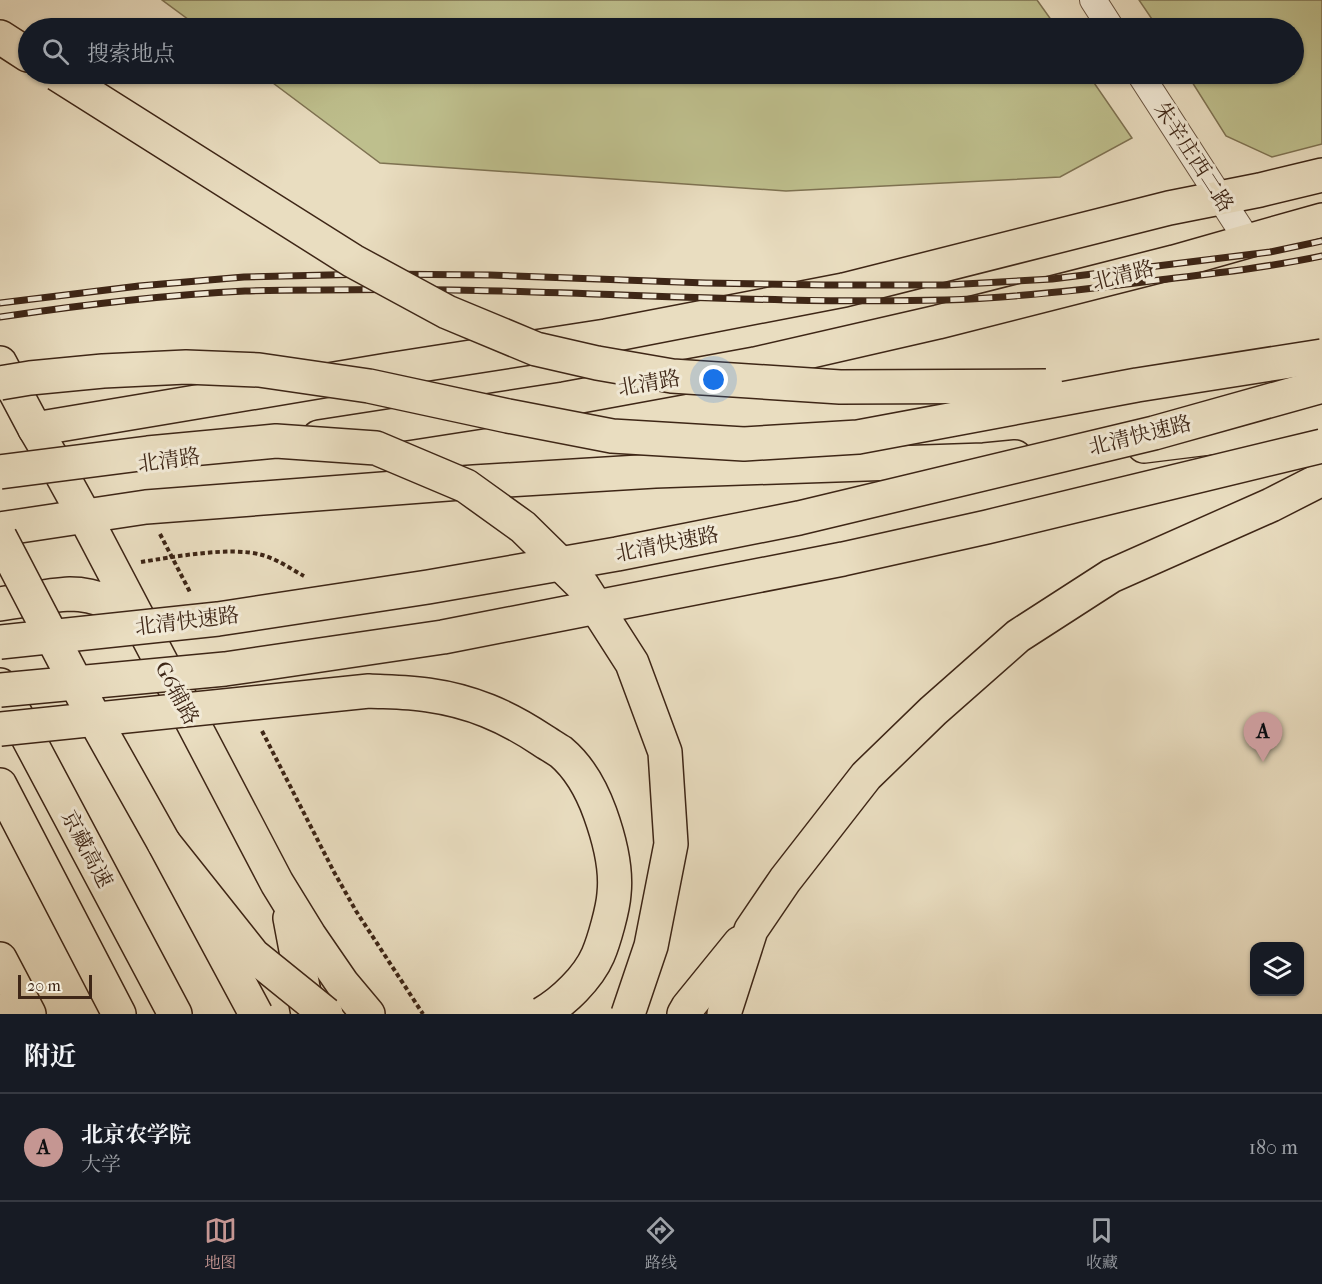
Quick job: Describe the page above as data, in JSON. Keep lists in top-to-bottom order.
{
  "streets": {
    "main road": [
      "北清路",
      "北清快速路",
      "G6辅路",
      "京藏高速"
    ],
    "street": ["朱辛庄西二路"]
  },
  "crossings": [
    ["朱辛庄西二路", "北清路"],
    ["北清路", "G6辅路"]
  ],
  "scale_bar": "20 m",
  "page": {
    "search": "搜索地点",
    "pins": "A",
    "scale": "20 m",
    "heading": "附近",
    "list": [
      {
        "mark": "A",
        "name": "北京农学院",
        "note": "大学",
        "value": "180 m"
      }
    ],
    "nav": ["地图", "路线", "收藏"]
  }
}
